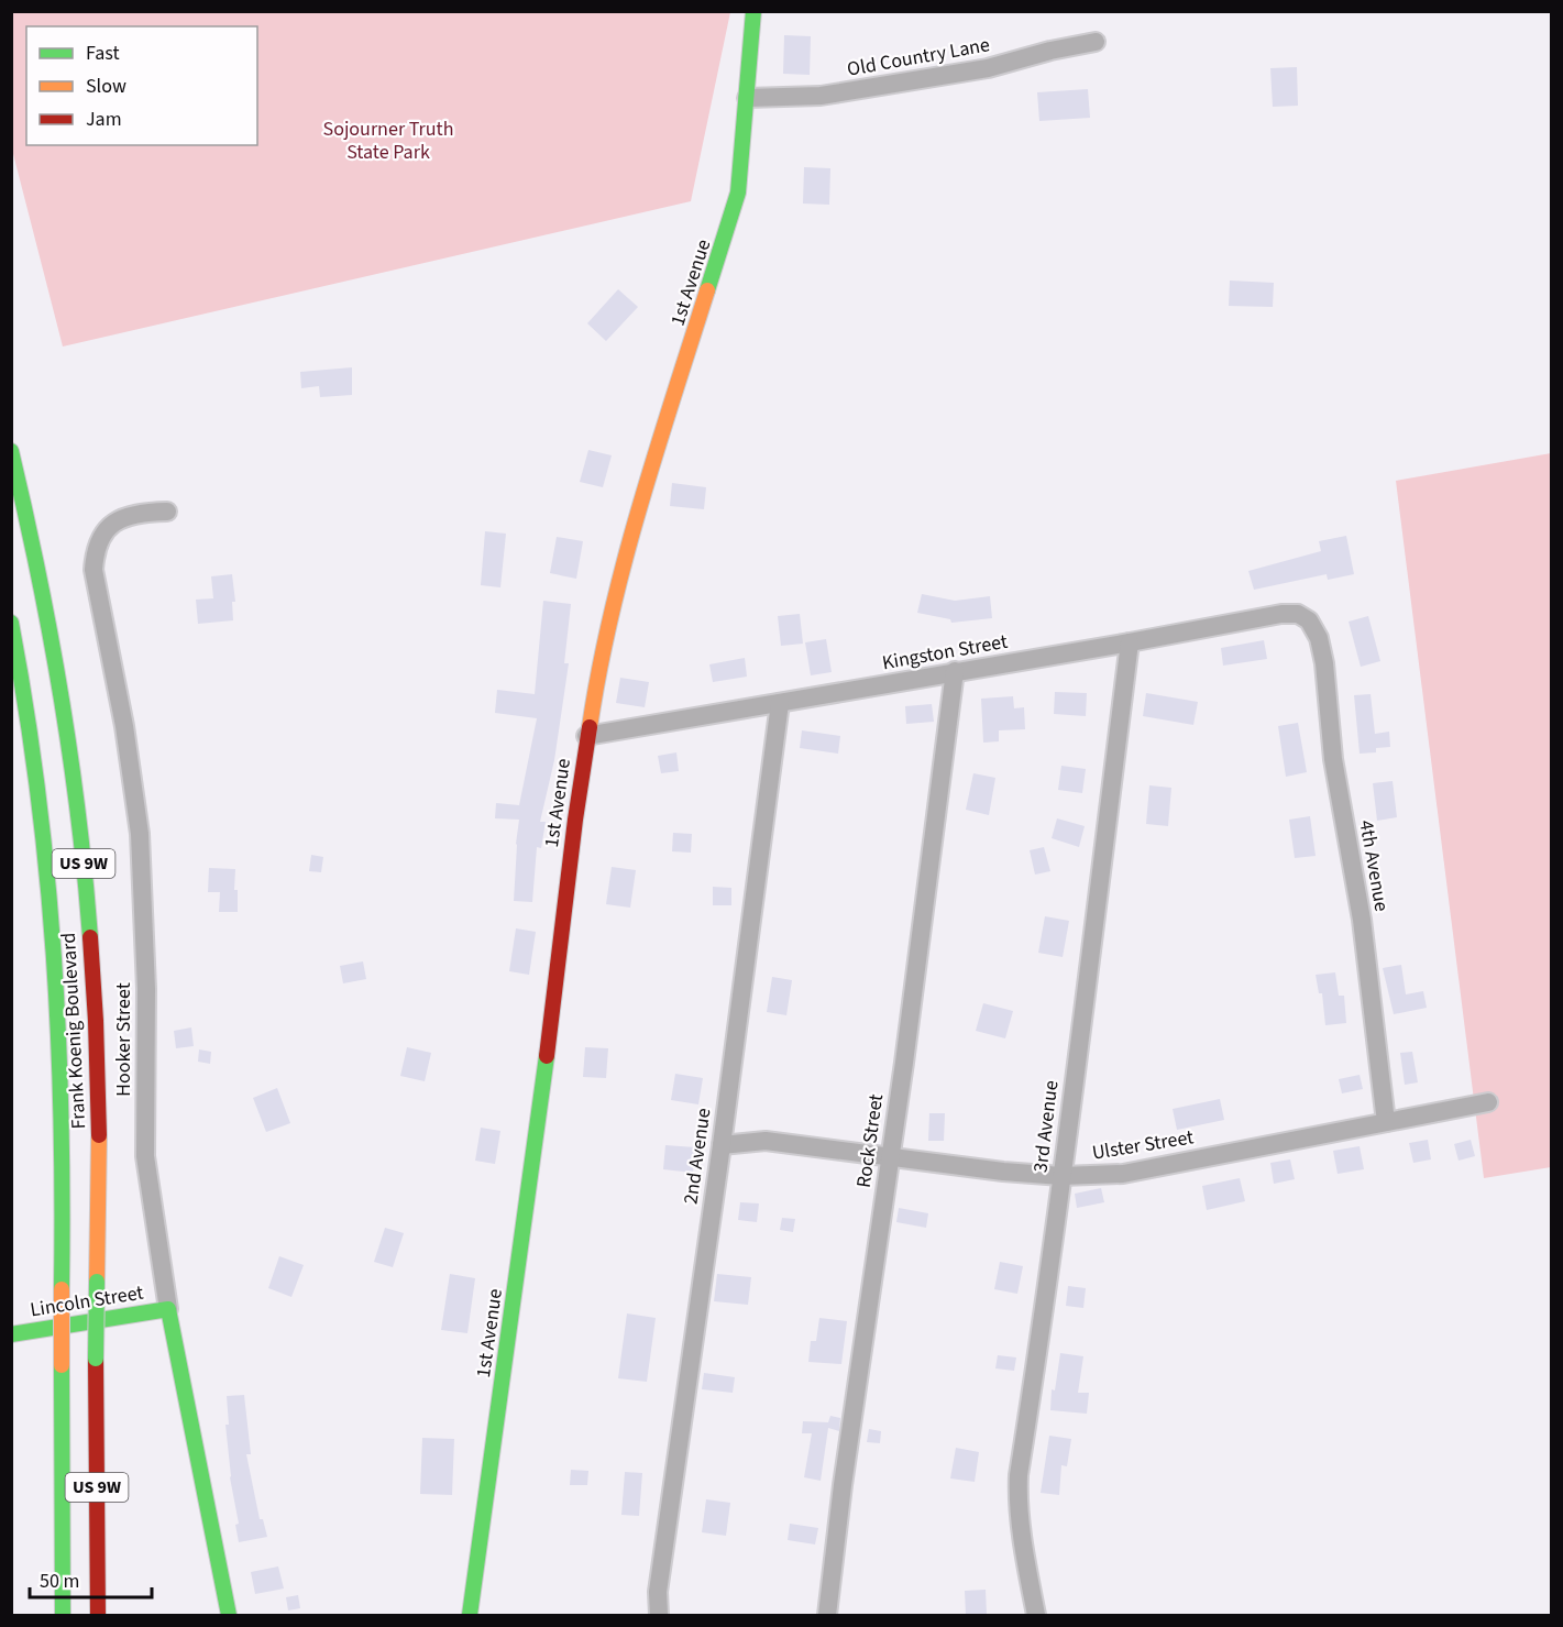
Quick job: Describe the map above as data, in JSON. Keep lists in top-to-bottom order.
{
  "streets": {
    "main road": [
      "1st Avenue",
      "US 9W",
      "Frank Koenig Boulevard",
      "Hooker Street",
      "Lincoln Street"
    ],
    "street": [
      "Old Country Lane",
      "Kingston Street",
      "4th Avenue",
      "3rd Avenue",
      "Rock Street",
      "Ulster Street",
      "2nd Avenue"
    ]
  },
  "crossings": [
    ["Old Country Lane", "1st Avenue"],
    ["1st Avenue", "Kingston Street"],
    ["Kingston Street", "4th Avenue"],
    ["Kingston Street", "3rd Avenue"],
    ["Kingston Street", "Rock Street"],
    ["Kingston Street", "2nd Avenue"],
    ["4th Avenue", "Ulster Street"],
    ["Hooker Street", "Lincoln Street"],
    ["3rd Avenue", "Ulster Street"],
    ["Rock Street", "Ulster Street"],
    ["Ulster Street", "2nd Avenue"]
  ],
  "parks": ["Sojourner Truth State Park"],
  "legend": ["Fast", "Slow", "Jam"],
  "scale_bar": "50 m"
}
